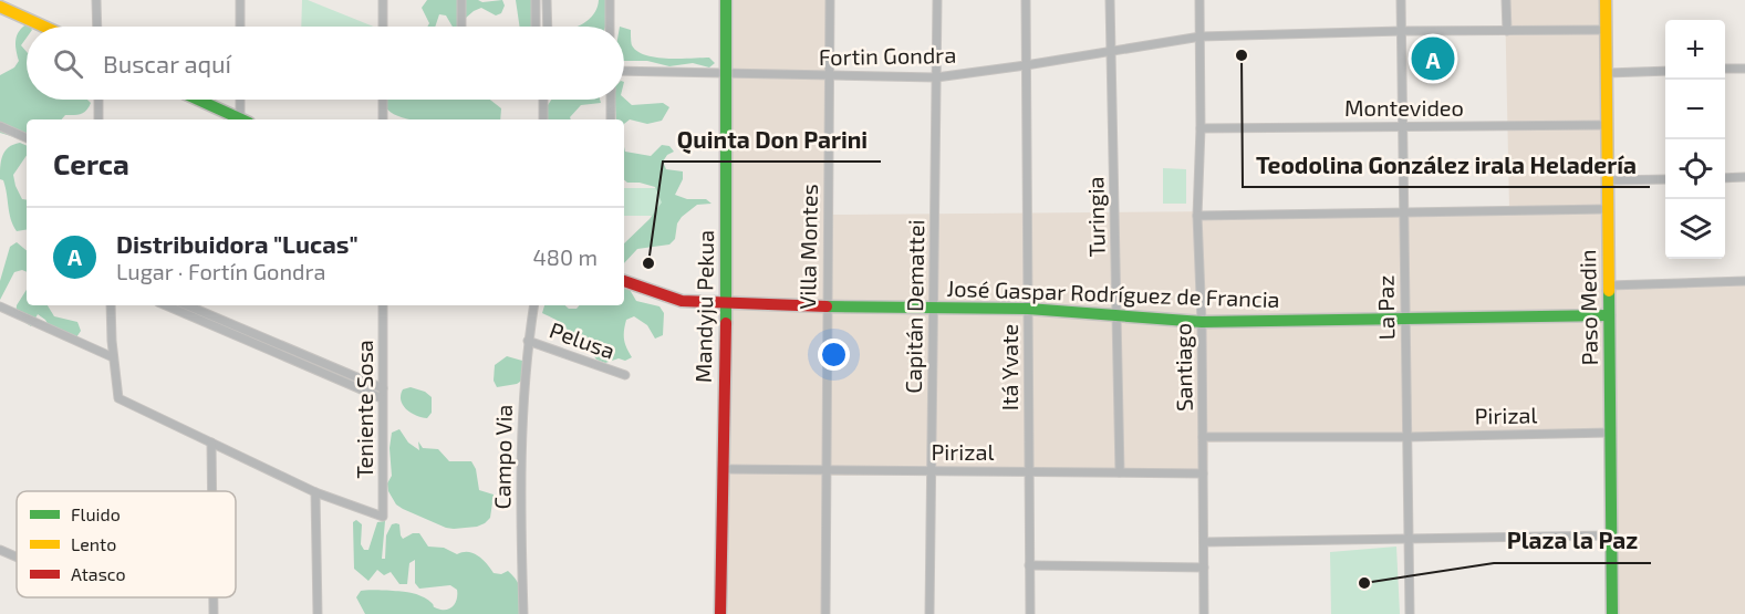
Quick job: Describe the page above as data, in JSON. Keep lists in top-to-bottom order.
{
  "streets": {
    "street": [
      "Fortin Gondra",
      "Montevideo",
      "Turingia",
      "Villa Montes",
      "José Gaspar Rodríguez de Francia",
      "Mandyju Pekua",
      "Capitán Demattei",
      "La Paz",
      "Paso Medin",
      "Pelusa",
      "Itá Yvate",
      "Santiago",
      "Teniente Sosa",
      "Pirizal",
      "Campo Via"
    ]
  },
  "crossings": [
    ["Fortin Gondra", "Turingia"],
    ["Fortin Gondra", "Villa Montes"],
    ["Fortin Gondra", "Mandyju Pekua"],
    ["Fortin Gondra", "Capitán Demattei"],
    ["Fortin Gondra", "La Paz"],
    ["Fortin Gondra", "Paso Medin"],
    ["Fortin Gondra", "Itá Yvate"],
    ["Fortin Gondra", "Santiago"],
    ["Montevideo", "La Paz"],
    ["Montevideo", "Paso Medin"],
    ["Montevideo", "Santiago"],
    ["Turingia", "José Gaspar Rodríguez de Francia"],
    ["Turingia", "Pirizal"],
    ["Villa Montes", "José Gaspar Rodríguez de Francia"],
    ["Villa Montes", "Pirizal"],
    ["José Gaspar Rodríguez de Francia", "Mandyju Pekua"],
    ["José Gaspar Rodríguez de Francia", "Capitán Demattei"],
    ["José Gaspar Rodríguez de Francia", "La Paz"],
    ["José Gaspar Rodríguez de Francia", "Paso Medin"],
    ["José Gaspar Rodríguez de Francia", "Itá Yvate"],
    ["José Gaspar Rodríguez de Francia", "Santiago"],
    ["Mandyju Pekua", "Pirizal"],
    ["Capitán Demattei", "Pirizal"],
    ["La Paz", "Pirizal"],
    ["Paso Medin", "Pirizal"],
    ["Pelusa", "Campo Via"],
    ["Itá Yvate", "Pirizal"],
    ["Santiago", "Pirizal"]
  ],
  "places": ["Teodolina González irala Heladería", "Quinta Don Parini", "Plaza la Paz"],
  "legend": ["Fluido", "Lento", "Atasco"],
  "page": {
    "map_buttons": ["+", "−"],
    "search": "Buscar aquí",
    "pins": "A",
    "heading": "Cerca",
    "list": [
      {
        "mark": "A",
        "name": "Distribuidora \"Lucas\"",
        "note": "Lugar · Fortín Gondra",
        "value": "480 m"
      }
    ]
  }
}
